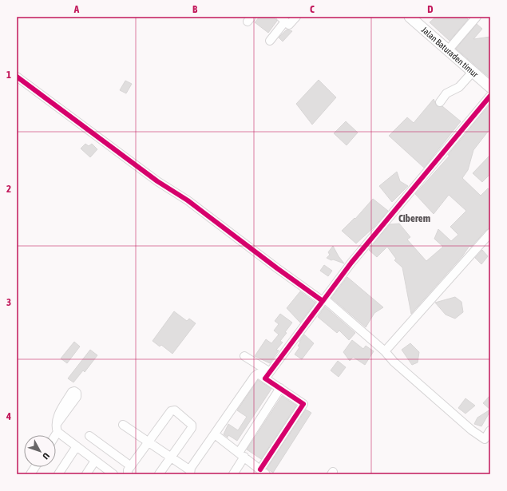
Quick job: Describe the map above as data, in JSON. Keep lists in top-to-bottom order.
{
  "streets": {
    "main road": ["Jalan Baturaden timur"]
  },
  "districts": ["Ciberem"],
  "north": "bottom right",
  "grid": {
    "columns": [
      "A",
      "B",
      "C",
      "D"
    ],
    "rows": [
      "1",
      "2",
      "3",
      "4"
    ]
  }
}
